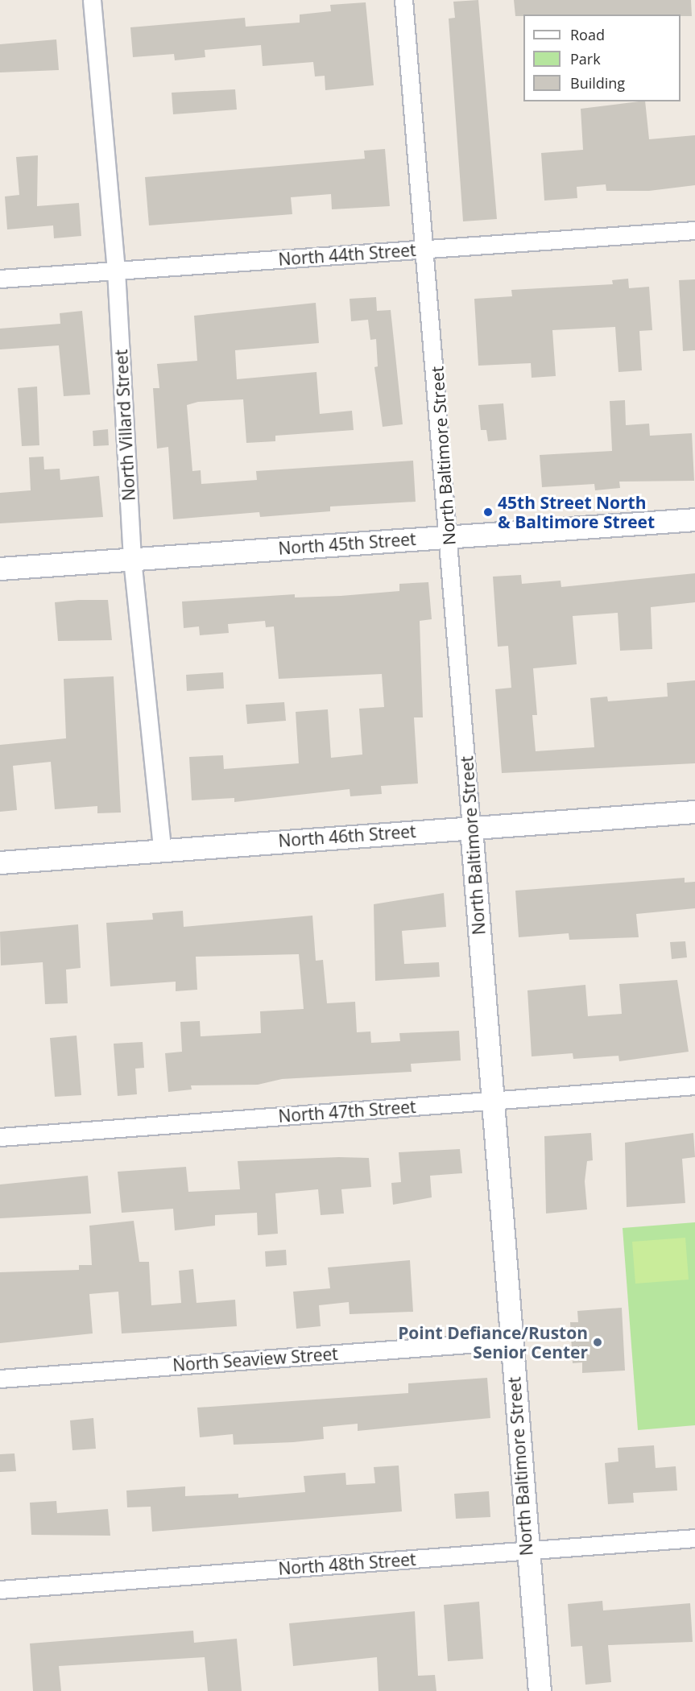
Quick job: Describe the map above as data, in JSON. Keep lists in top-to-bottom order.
{
  "streets": {
    "street": [
      "North 44th Street",
      "North Villard Street",
      "North Baltimore Street",
      "North 45th Street",
      "North 46th Street",
      "North 47th Street",
      "North Seaview Street",
      "North 48th Street"
    ]
  },
  "crossings": [
    ["North 44th Street", "North Villard Street"],
    ["North 44th Street", "North Baltimore Street"],
    ["North Villard Street", "North 45th Street"],
    ["North Villard Street", "North 46th Street"],
    ["North Baltimore Street", "North 45th Street"],
    ["North Baltimore Street", "North 46th Street"],
    ["North Baltimore Street", "North 47th Street"],
    ["North Baltimore Street", "North Seaview Street"],
    ["North Baltimore Street", "North 48th Street"]
  ],
  "places": ["45th Street North & Baltimore Street", "Point Defiance/Ruston Senior Center"],
  "legend": ["Road", "Park", "Building"]
}
